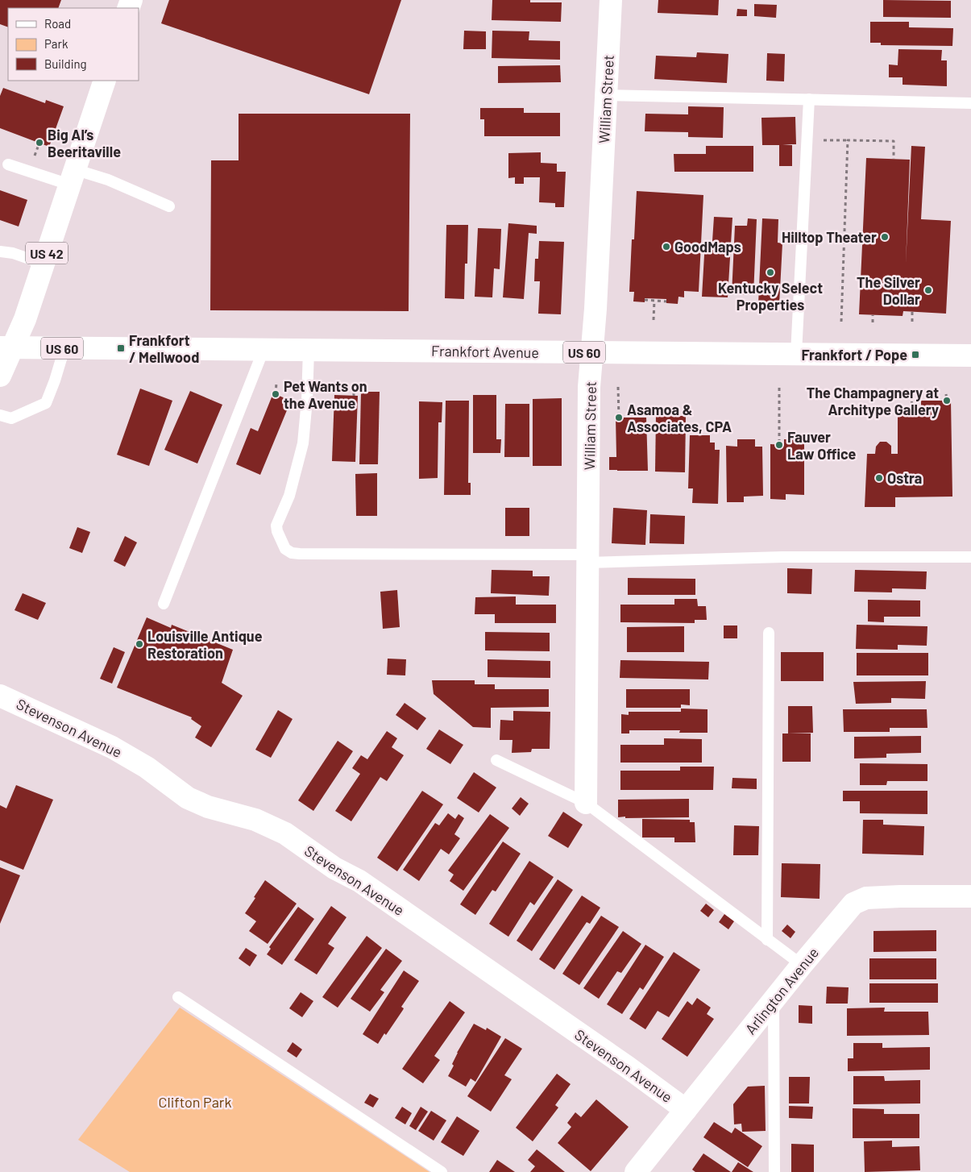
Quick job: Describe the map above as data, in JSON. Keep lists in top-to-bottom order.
{
  "streets": {
    "street": [
      "William Street",
      "US 42",
      "US 60",
      "Frankfort Avenue",
      "Stevenson Avenue",
      "Arlington Avenue"
    ]
  },
  "crossings": [
    ["William Street", "Frankfort Avenue"],
    ["US 42", "Frankfort Avenue"],
    ["Stevenson Avenue", "Arlington Avenue"]
  ],
  "parks": ["Clifton Park"],
  "places": {
    "other": [
      "Big Al’s Beeritaville",
      "Hilltop Theater",
      "GoodMaps",
      "Kentucky Select Properties",
      "The Silver Dollar",
      "Pet Wants on the Avenue",
      "The Champagnery at Architype Gallery",
      "Asamoa & Associates, CPA",
      "Fauver Law Office",
      "Ostra",
      "Louisville Antique Restoration"
    ],
    "transit": ["Frankfort / Mellwood", "Frankfort / Pope"]
  },
  "legend": ["Road", "Park", "Building"]
}
